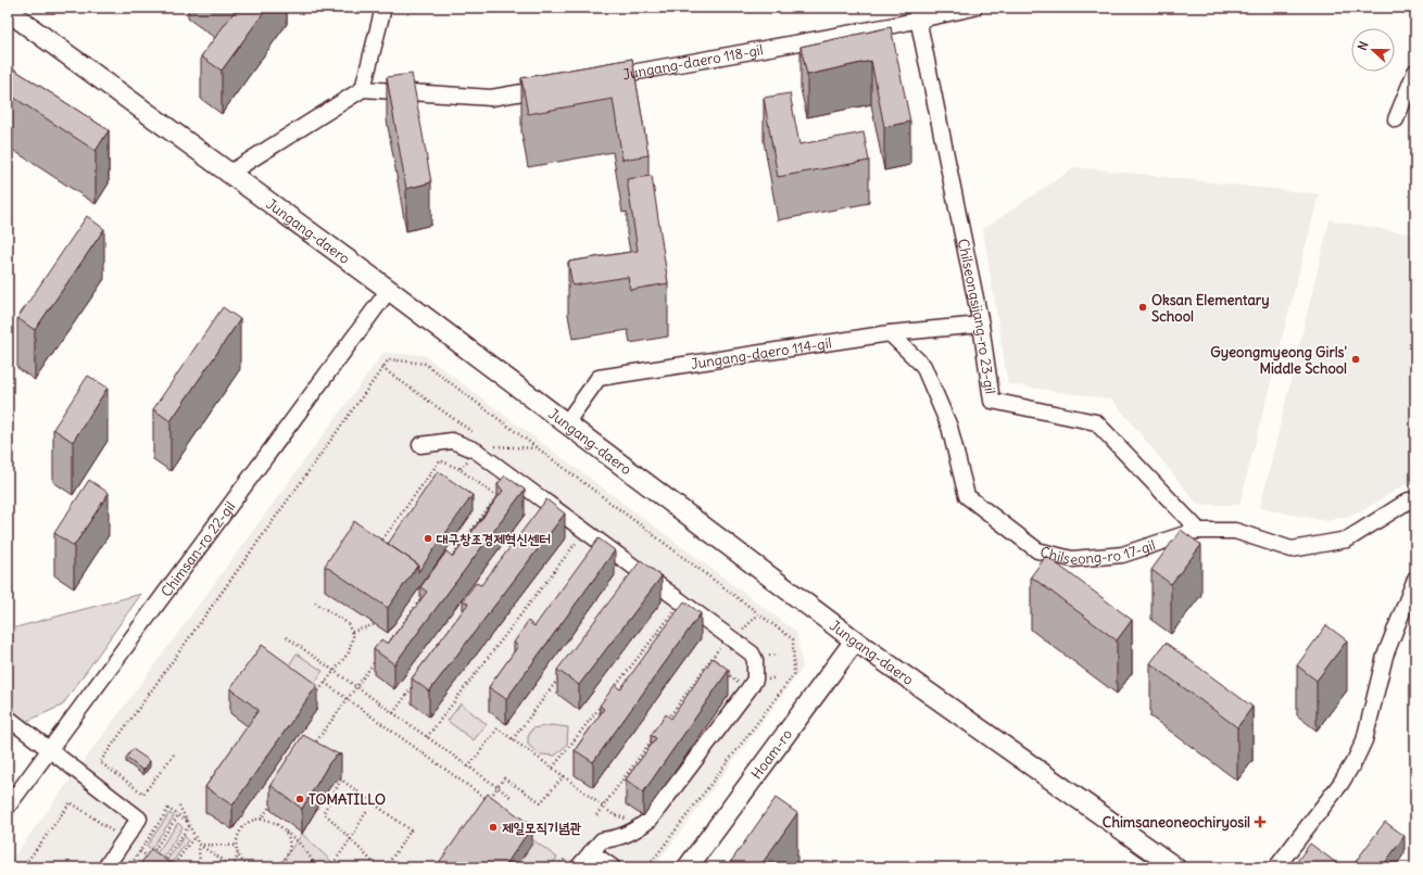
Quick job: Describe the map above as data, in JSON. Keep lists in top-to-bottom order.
{
  "streets": {
    "main road": ["Jungang-daero", "Hoam-ro"],
    "street": [
      "Jungang-daero 118-gil",
      "Chilseongsijang-ro 23-gil",
      "Jungang-daero 114-gil",
      "Chilseong-ro 17-gil",
      "Chimsan-ro 22-gil"
    ]
  },
  "crossings": [
    ["Jungang-daero 118-gil", "Chilseongsijang-ro 23-gil"],
    ["Jungang-daero", "Jungang-daero 114-gil"],
    ["Jungang-daero", "Chimsan-ro 22-gil"],
    ["Jungang-daero", "Hoam-ro"],
    ["Chilseongsijang-ro 23-gil", "Jungang-daero 114-gil"],
    ["Chilseongsijang-ro 23-gil", "Chilseong-ro 17-gil"],
    ["Jungang-daero 114-gil", "Chilseong-ro 17-gil"]
  ],
  "places": {
    "other": [
      "Oksan Elementary School",
      "Gyeongmyeong Girls' Middle School",
      "대구창조경제혁신센터",
      "TOMATILLO",
      "제일모직기념관"
    ],
    "health": ["Chimsaneoneochiryosil"]
  },
  "north": "left"
}
